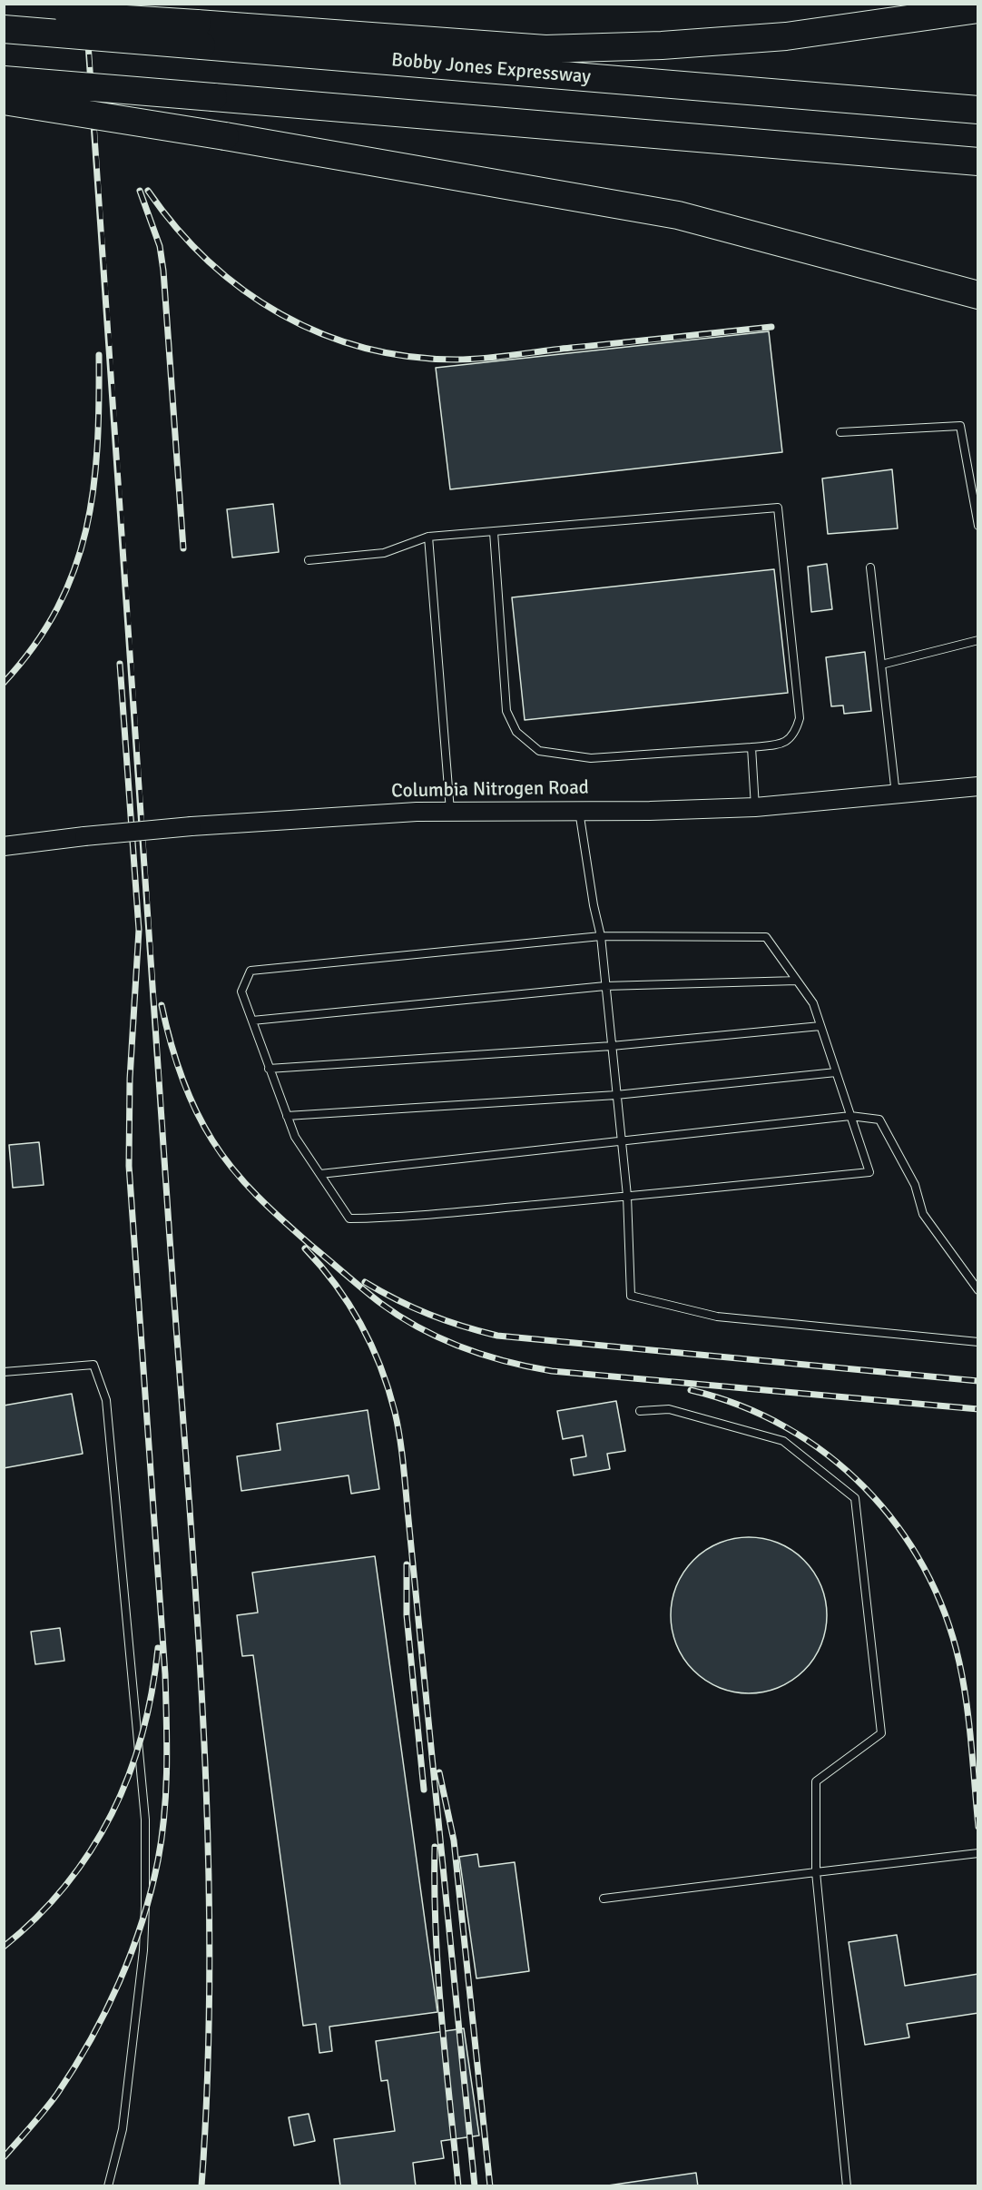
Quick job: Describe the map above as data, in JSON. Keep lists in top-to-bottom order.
{
  "streets": {
    "highway": ["Bobby Jones Expressway"],
    "street": ["Columbia Nitrogen Road"]
  }
}
